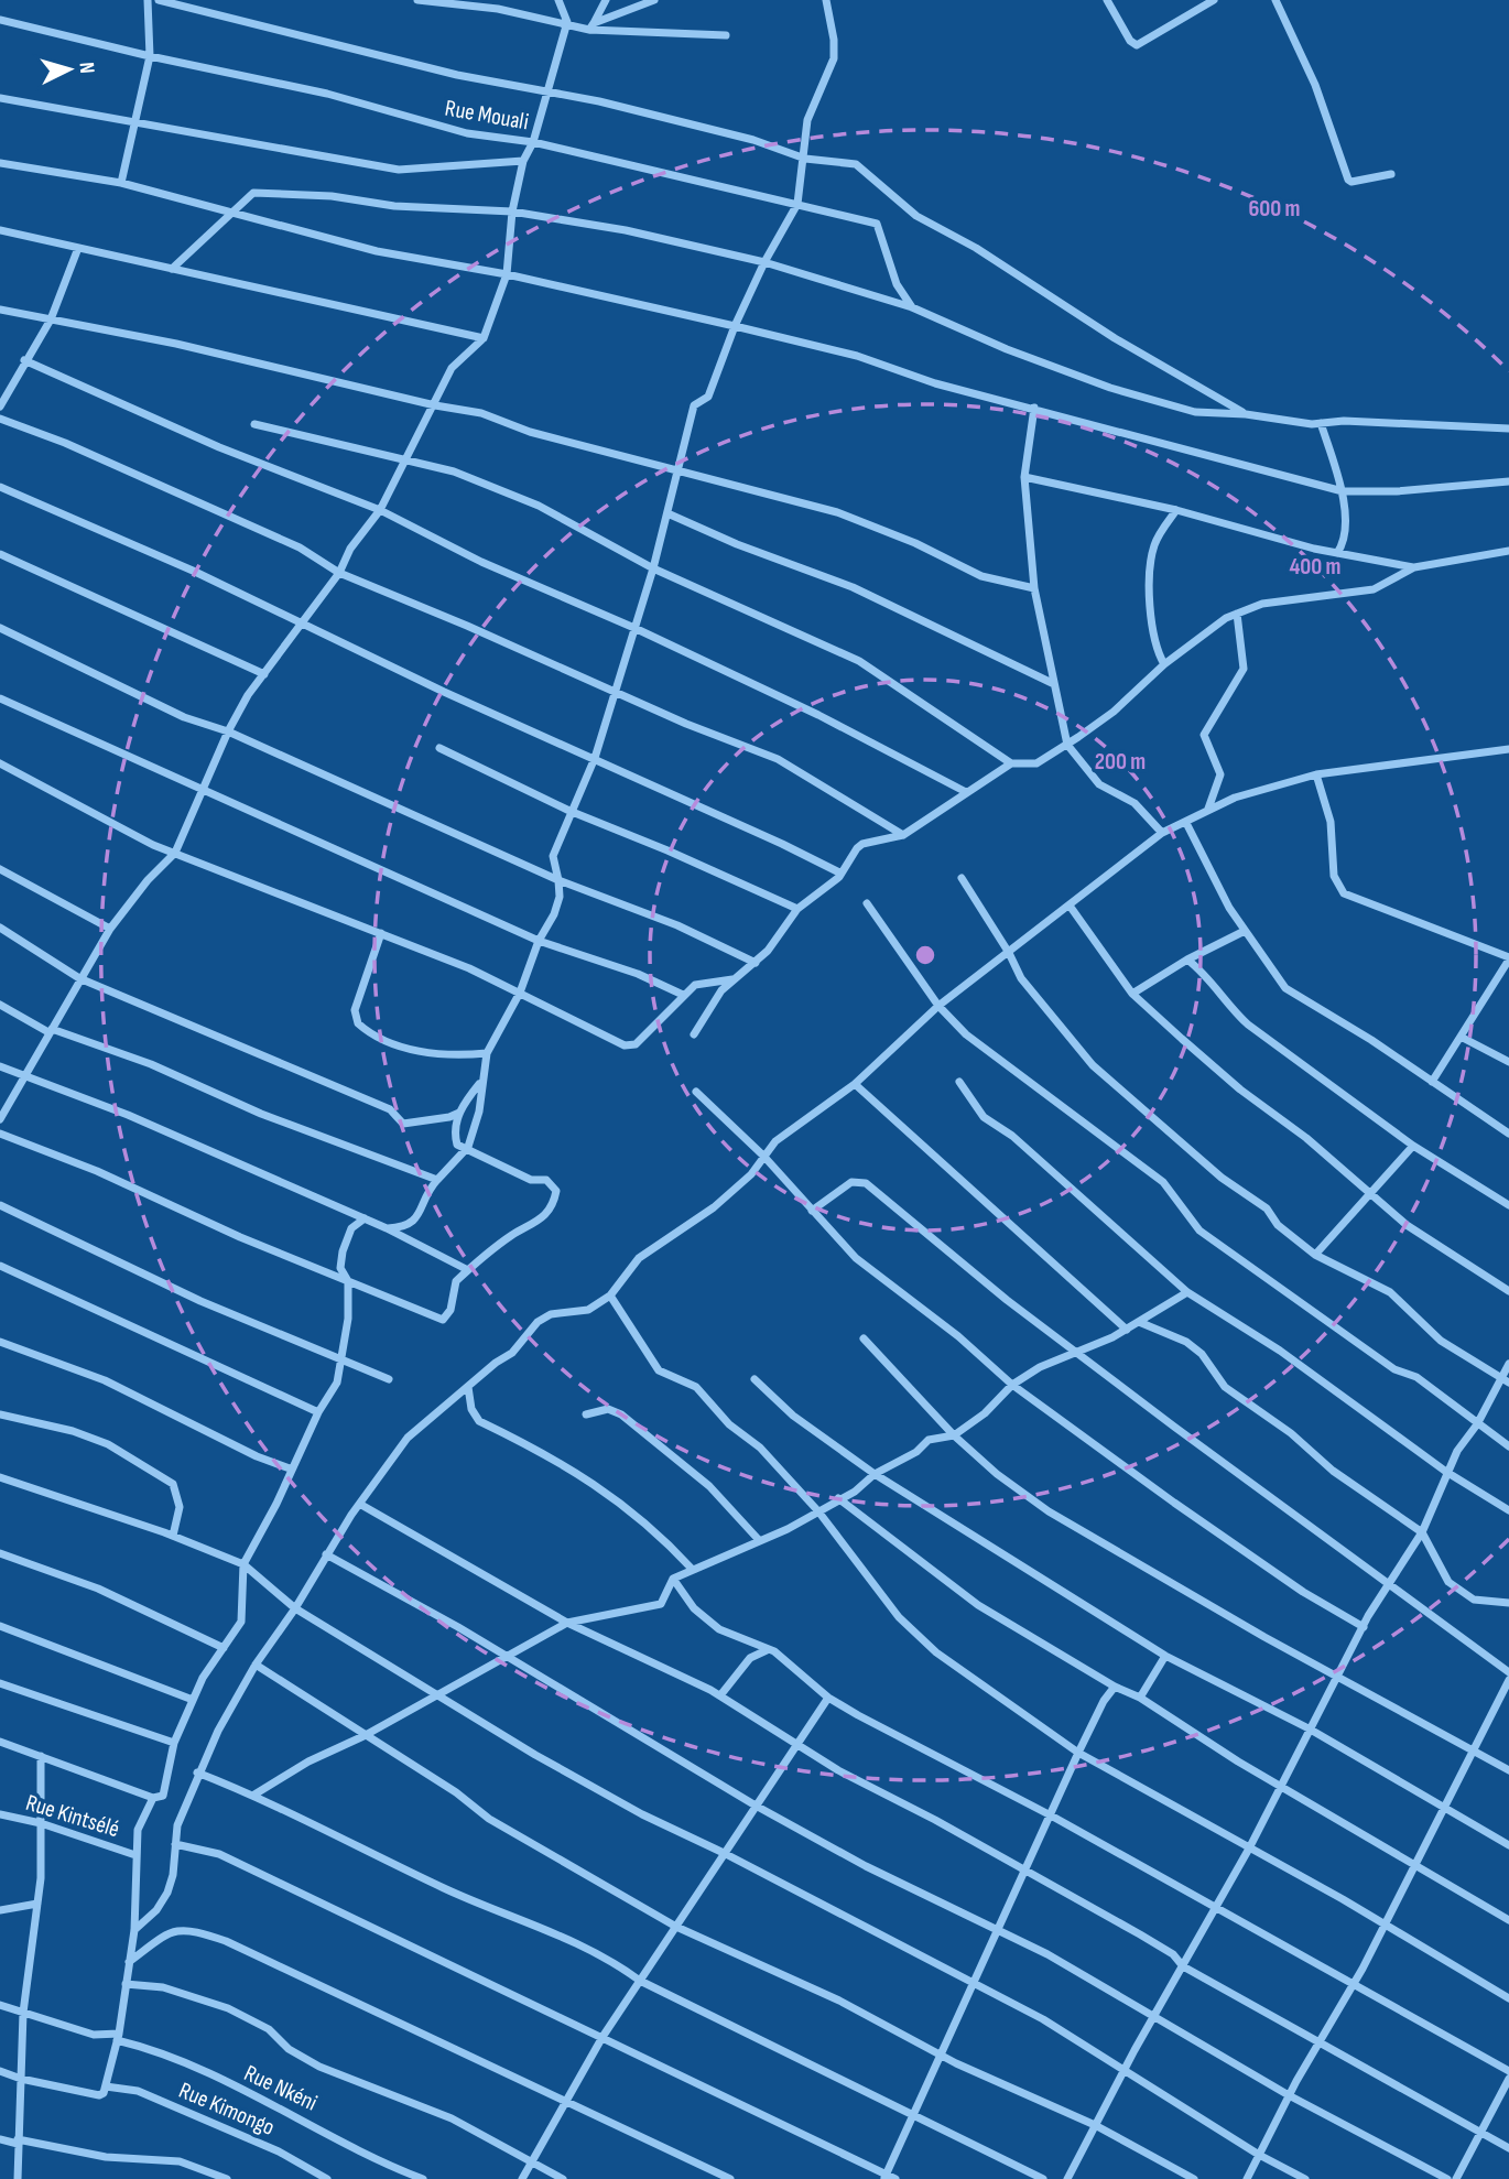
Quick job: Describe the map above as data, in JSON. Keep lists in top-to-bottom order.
{
  "streets": {
    "street": [
      "Rue Mouali",
      "Rue Kintsélé",
      "Rue Nkéni",
      "Rue Kimongo"
    ]
  },
  "north": "right",
  "rings": ["600 m", "400 m", "200 m"]
}
